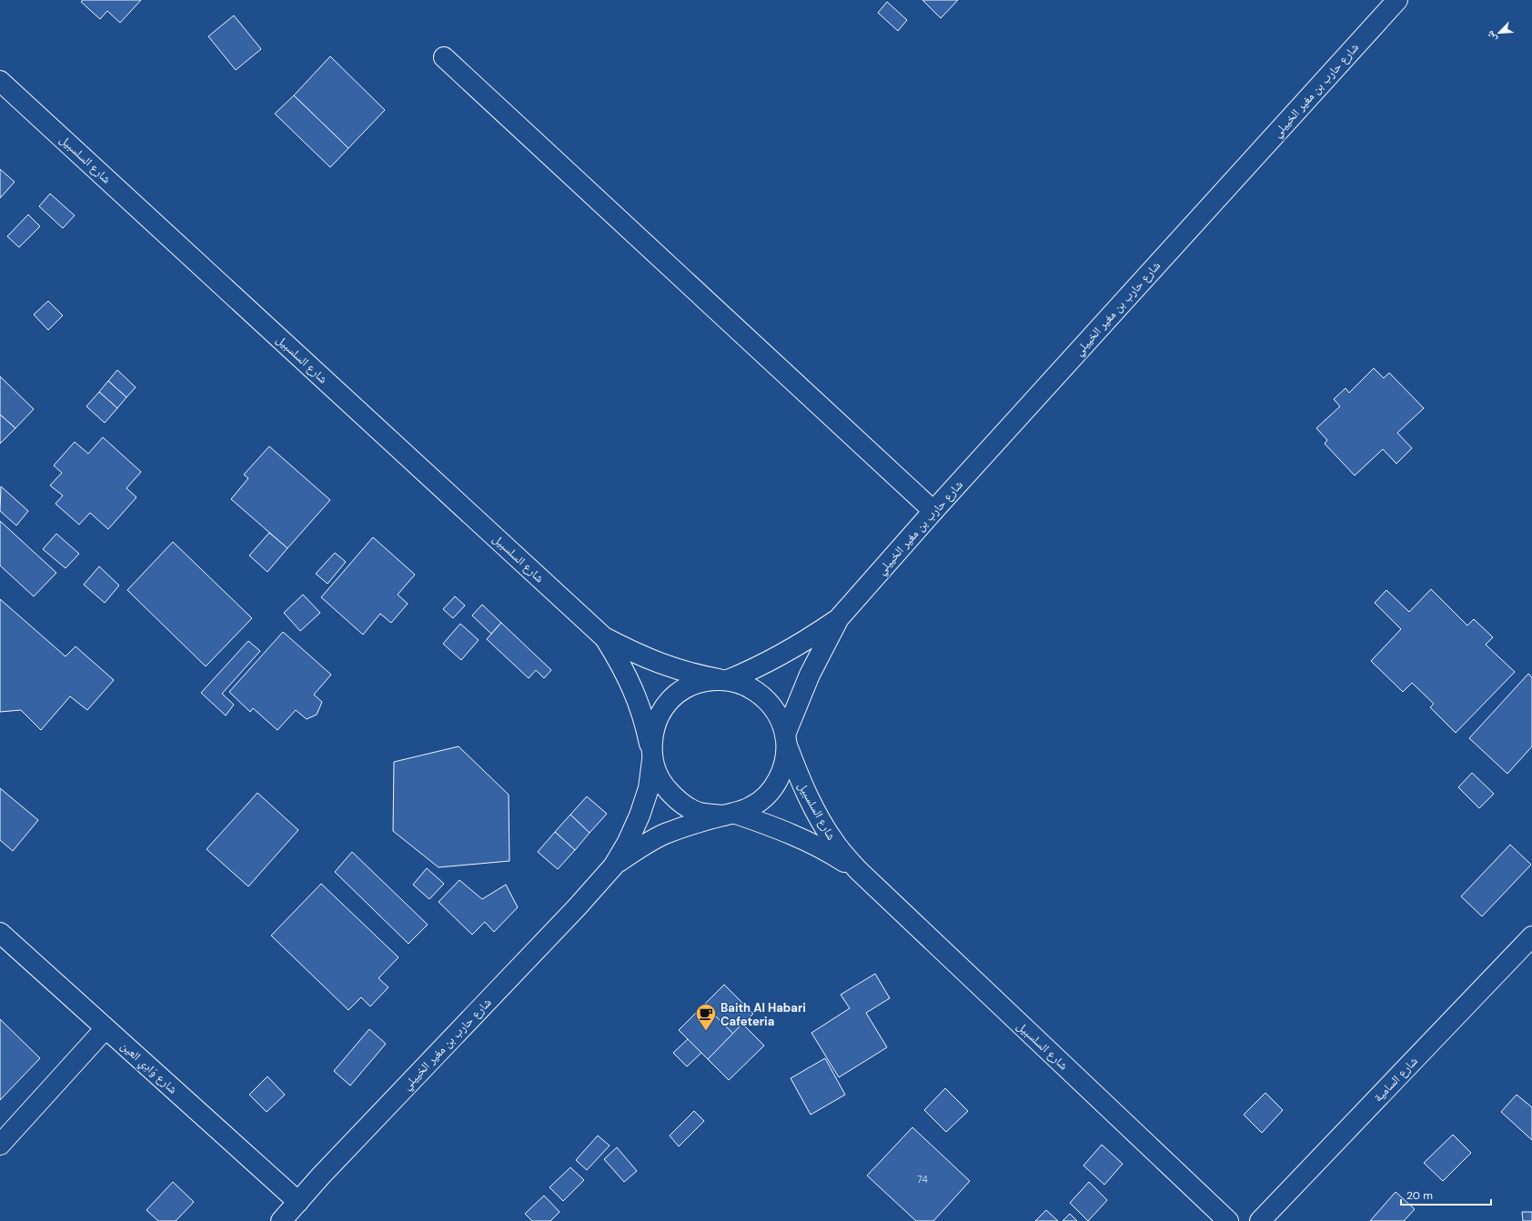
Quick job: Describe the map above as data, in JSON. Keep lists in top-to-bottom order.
{
  "streets": {
    "street": [
      "شارع حارب بن مغير الخييلي",
      "شارع السلسبيل",
      "شارع وَادِي العين",
      "شارع السامية"
    ]
  },
  "crossings": [
    ["شارع حارب بن مغير الخييلي", "شارع السلسبيل"],
    ["شارع حارب بن مغير الخييلي", "شارع وَادِي العين"]
  ],
  "places": {
    "cafe": ["Baith Al Habari Cafeteria"]
  },
  "house_numbers": ["74"],
  "scale_bar": "20 m",
  "north": "bottom left"
}
